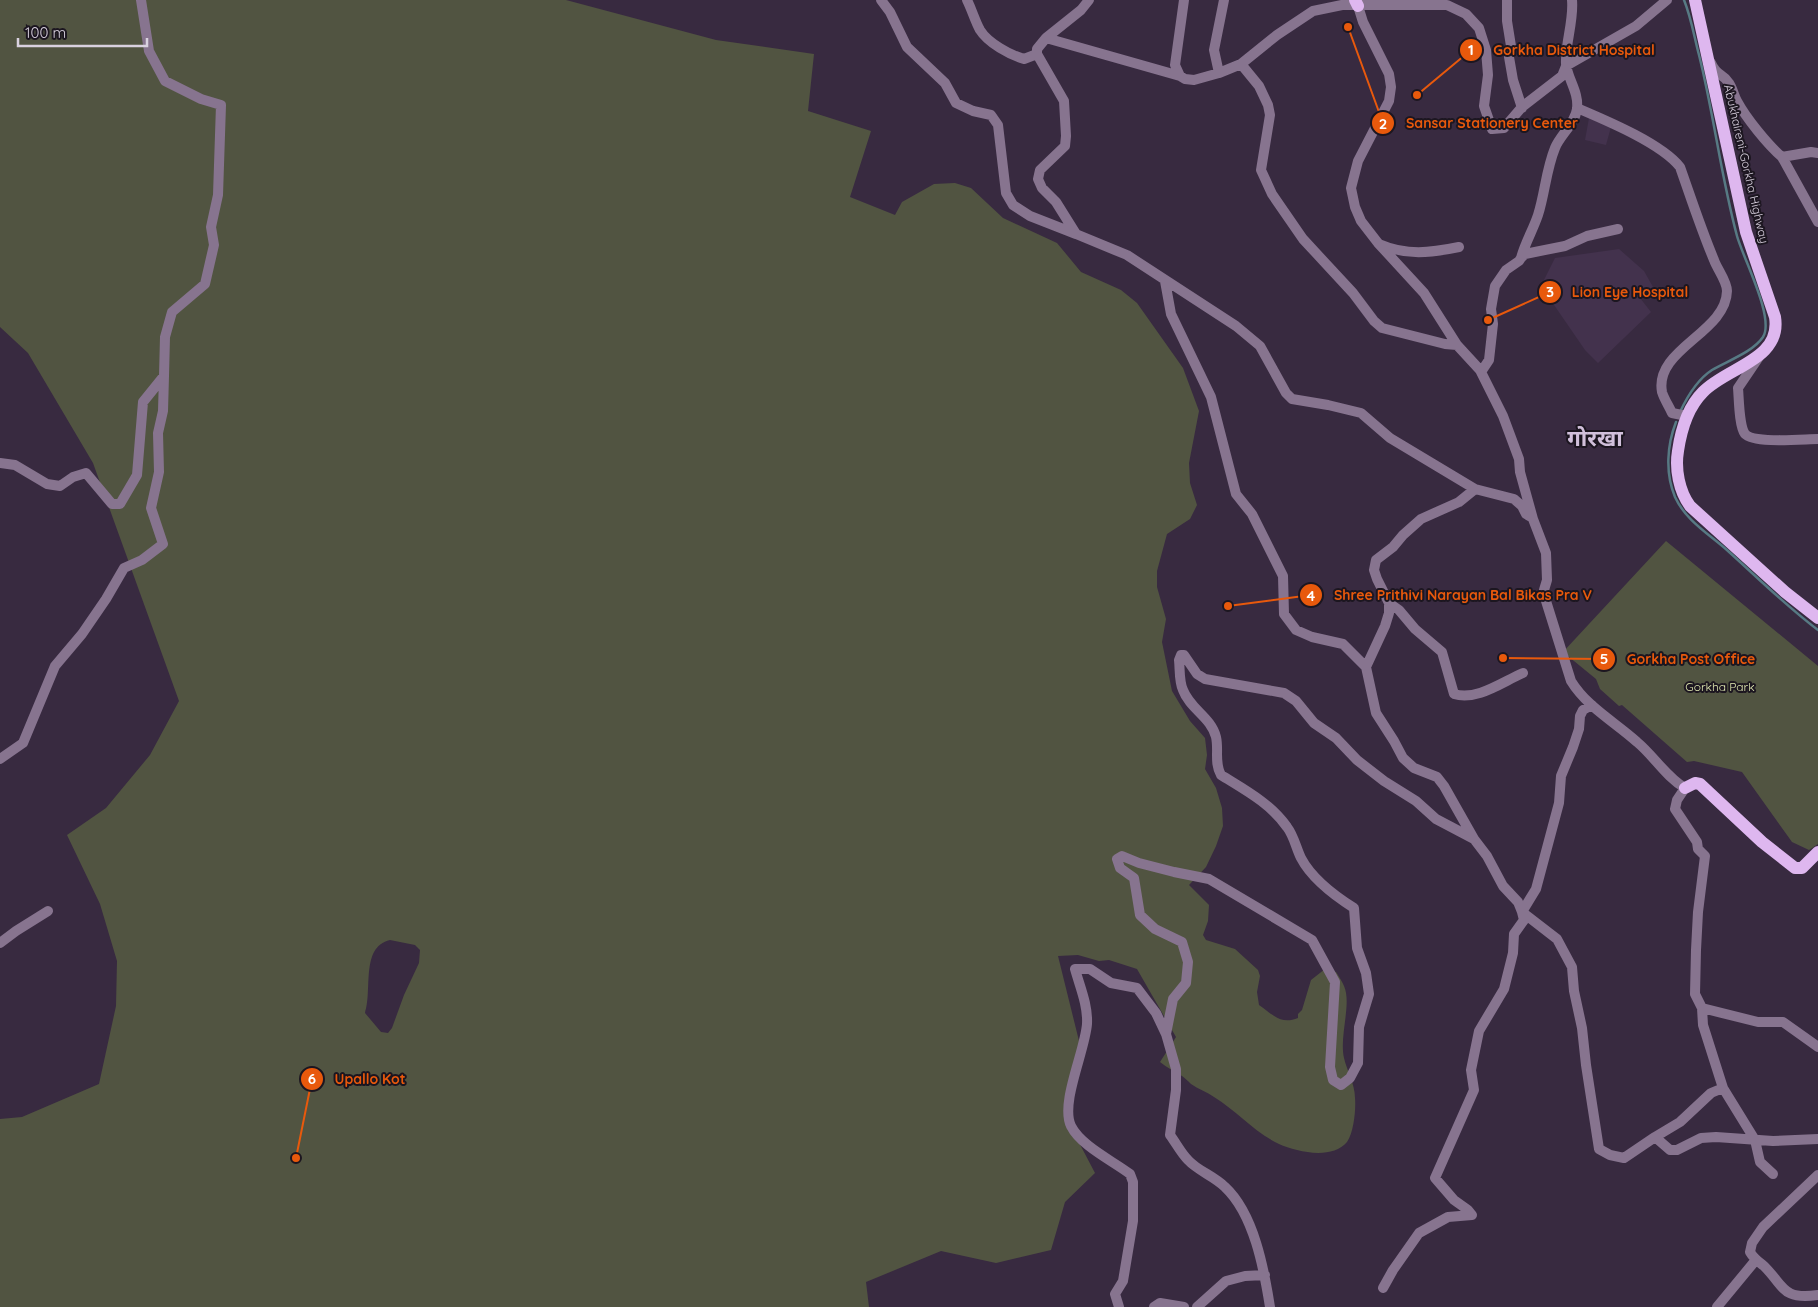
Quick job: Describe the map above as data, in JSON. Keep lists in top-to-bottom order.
{
  "streets": {
    "main road": ["Abukhaireni-Gorkha Highway"]
  },
  "districts": ["गोरखा"],
  "parks": ["Gorkha Park"],
  "places": [
    "Sansar Stationery Center",
    "Gorkha District Hospital",
    "Lion Eye Hospital",
    "Shree Prithivi Narayan Bal Bikas Pra V",
    "Gorkha Post Office",
    "Upallo Kot"
  ],
  "scale_bar": "100 m"
}
